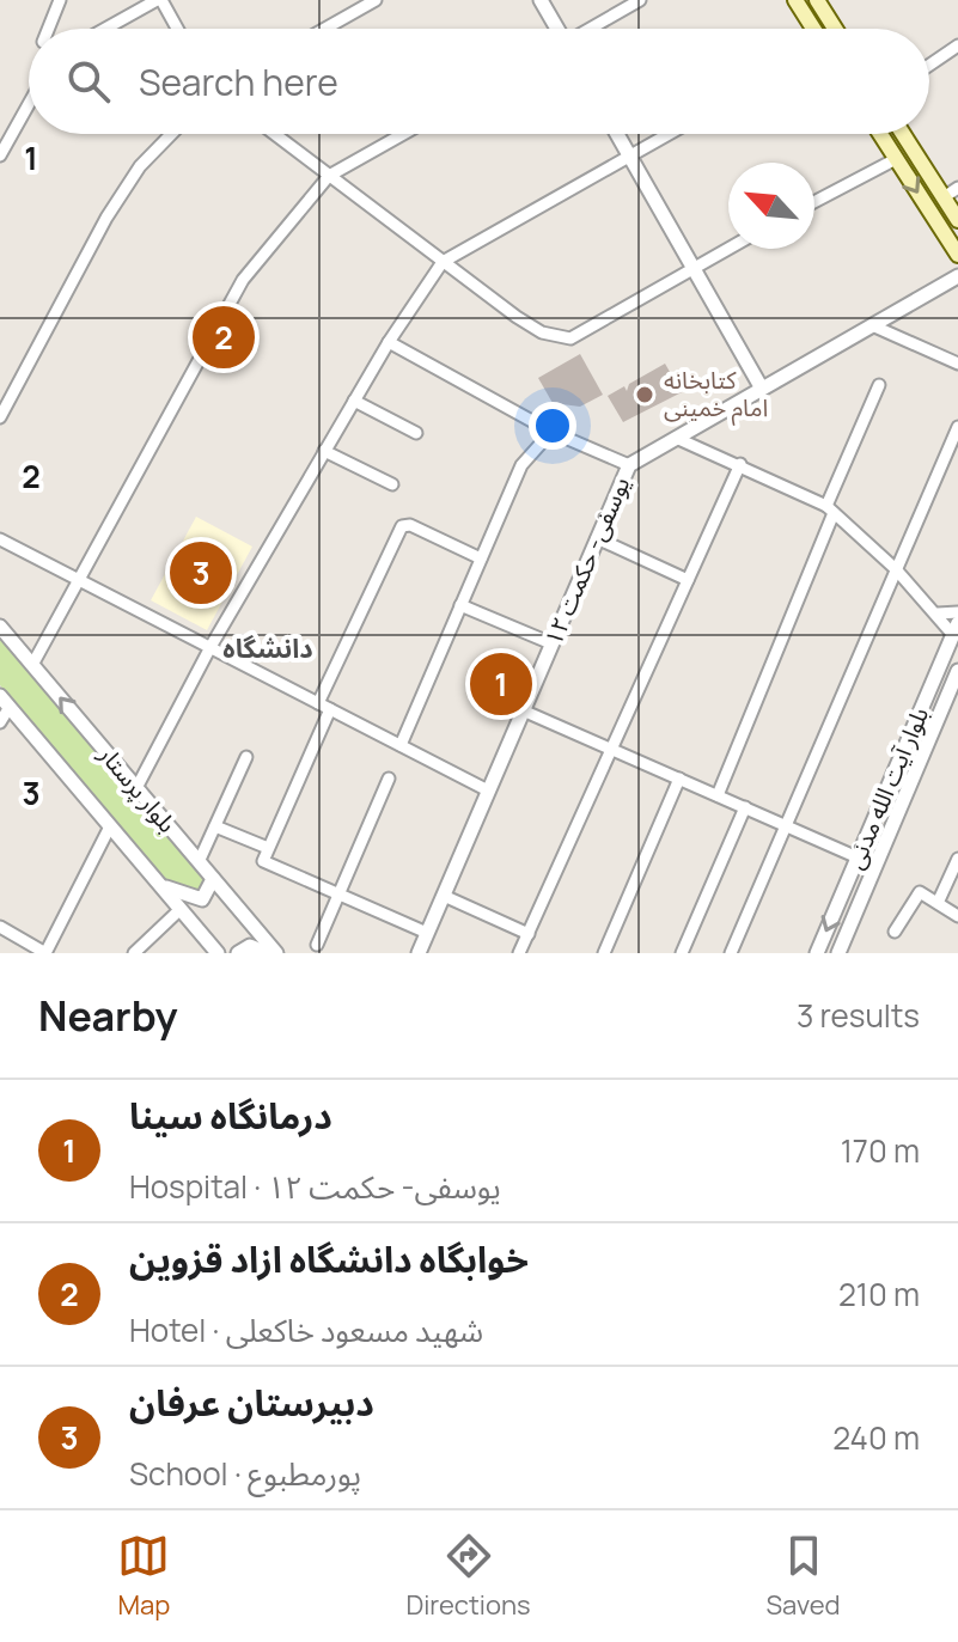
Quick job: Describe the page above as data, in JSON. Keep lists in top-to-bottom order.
{
  "streets": {
    "street": ["یوسفی- حکمت ۱۲", "بلوار آیت الله مدنی", "بلوار پرستار"]
  },
  "districts": ["دانشگاه"],
  "places": ["کتابخانه امام خمینی"],
  "north": "top left",
  "page": {
    "search": "Search here",
    "pins": ["2", "3", "1"],
    "heading": ["Nearby", "3 results"],
    "list": [
      {
        "mark": "1",
        "name": "درمانگاه سینا",
        "note": "Hospital · یوسفی- حکمت ۱۲",
        "value": "170 m"
      },
      {
        "mark": "2",
        "name": "خوابگاه دانشگاه ازاد قزوین",
        "note": "Hotel · شهید مسعود خاکعلی",
        "value": "210 m"
      },
      {
        "mark": "3",
        "name": "دبیرستان عرفان",
        "note": "School · پورمطبوع",
        "value": "240 m"
      }
    ],
    "nav": ["Map", "Directions", "Saved"]
  },
  "grid": {
    "rows": ["1", "2", "3"]
  }
}
